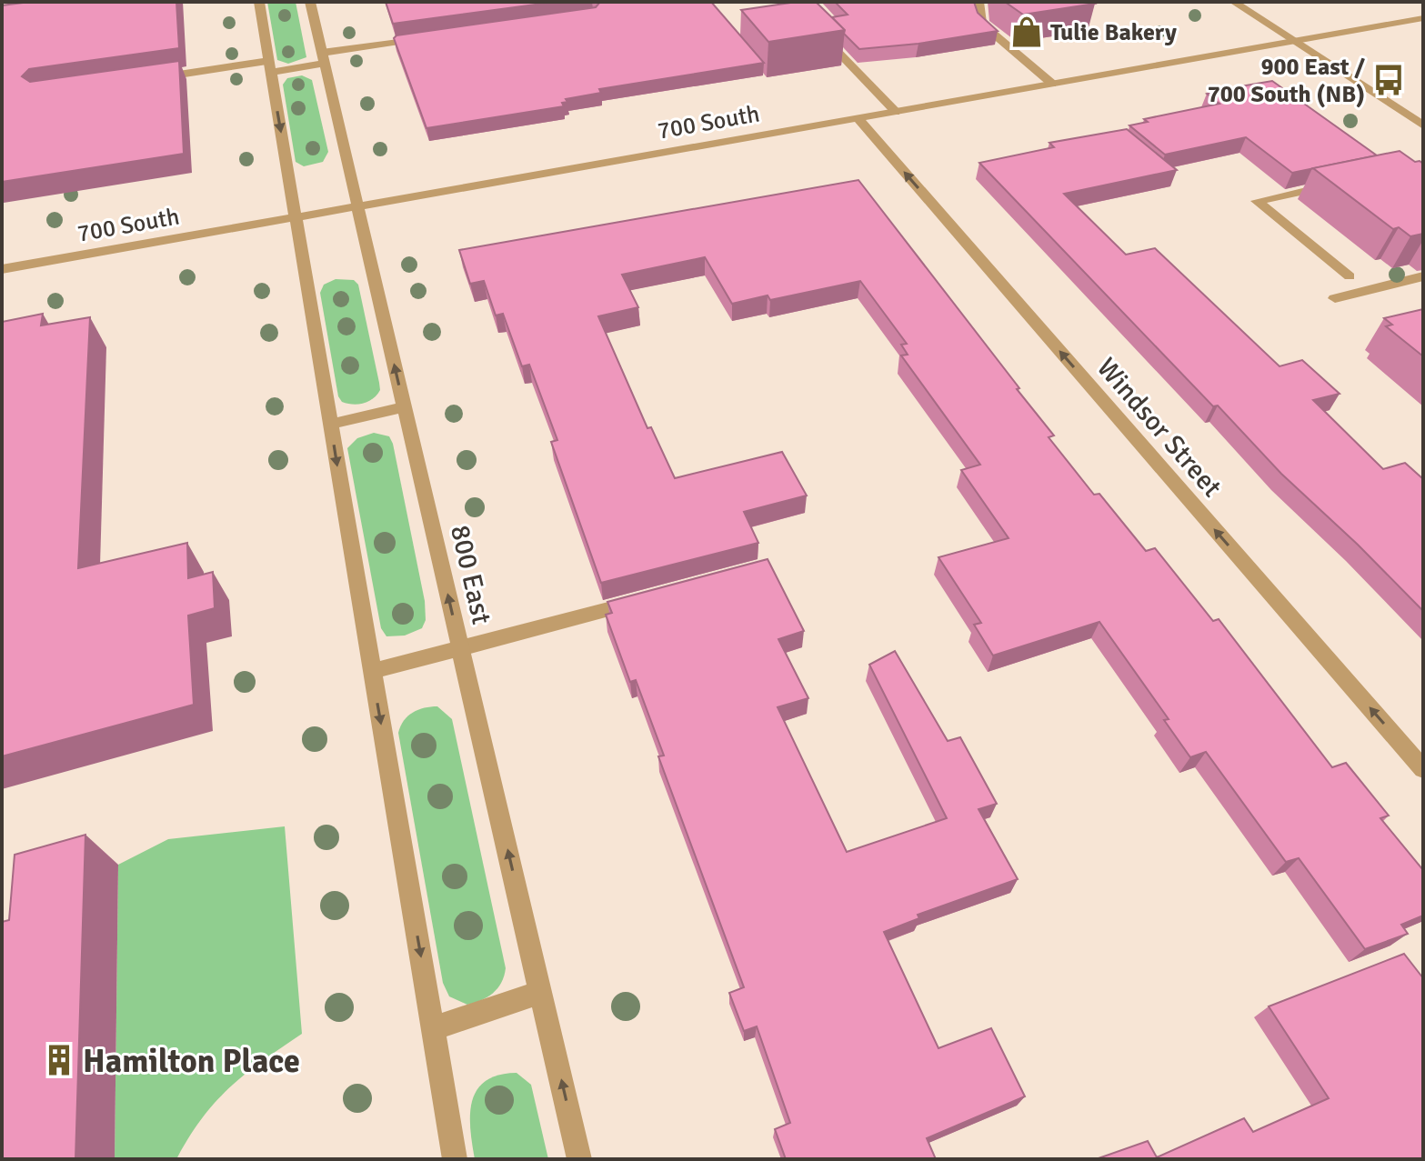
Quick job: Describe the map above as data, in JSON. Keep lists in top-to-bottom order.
{
  "streets": {
    "street": ["700 South", "Windsor Street", "800 East"]
  },
  "crossings": [
    ["700 South", "Windsor Street"],
    ["700 South", "800 East"]
  ],
  "one_way": ["Windsor Street"],
  "places": {
    "shop": ["Tulie Bakery"],
    "bus stop": ["900 East / 700 South (NB)"],
    "building": ["Hamilton Place"]
  }
}
